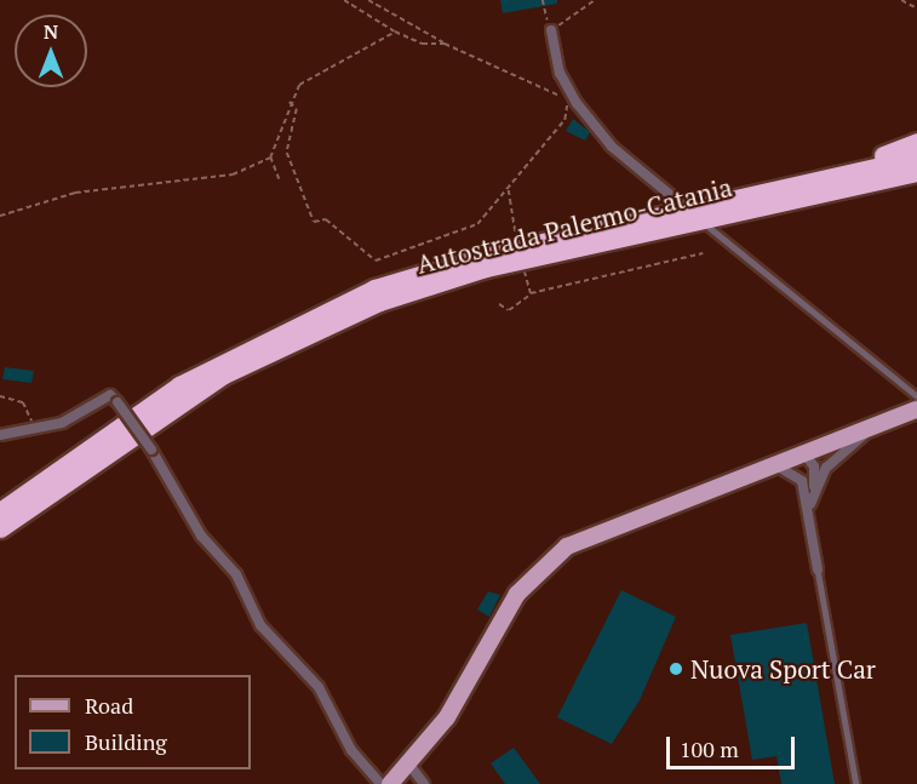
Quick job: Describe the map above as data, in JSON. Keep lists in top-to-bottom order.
{
  "streets": {
    "highway": ["Autostrada Palermo-Catania"]
  },
  "places": ["Nuova Sport Car"],
  "legend": ["Road", "Building"],
  "scale_bar": "100 m",
  "north": "top"
}
